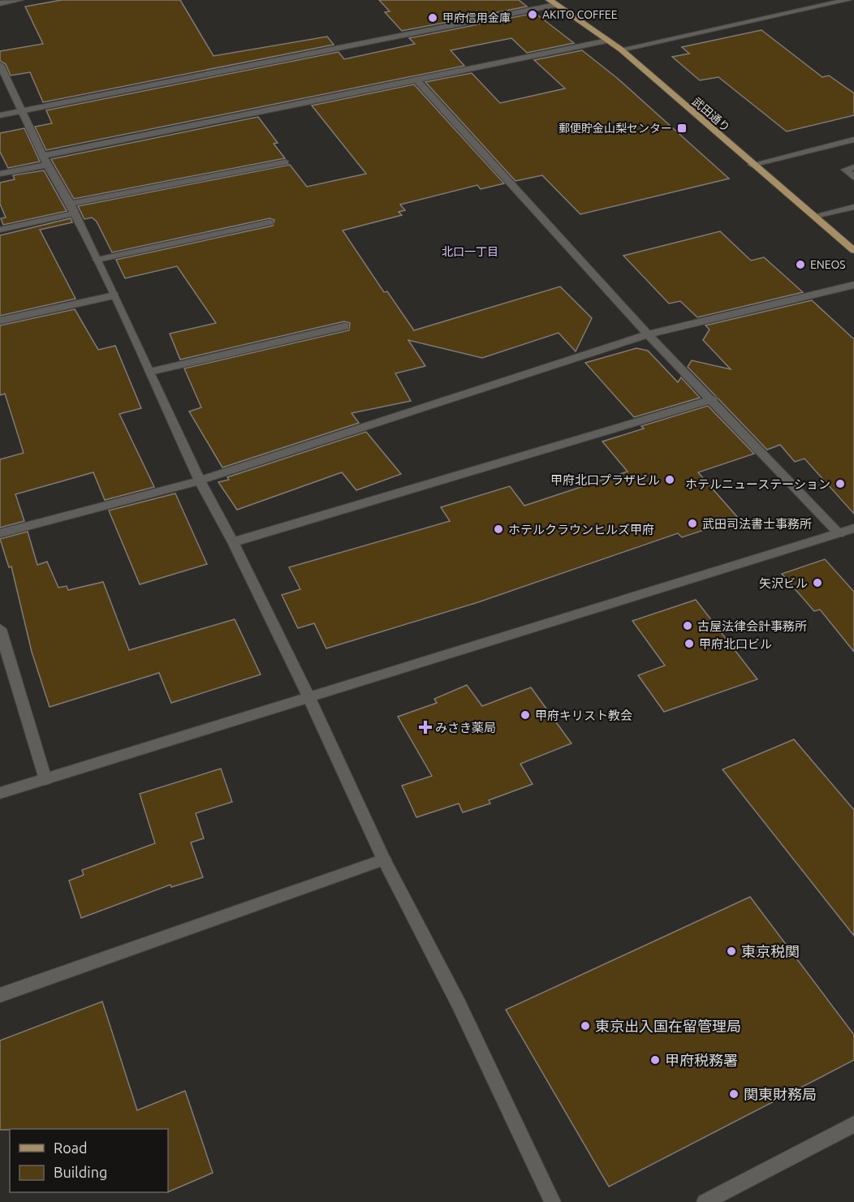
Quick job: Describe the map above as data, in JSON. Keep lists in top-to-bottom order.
{
  "streets": {
    "main road": ["武田通り"]
  },
  "districts": ["北口一丁目"],
  "places": {
    "other": [
      "AKITO COFFEE",
      "甲府信用金庫",
      "ENEOS",
      "甲府北口プラザビル",
      "ホテルニューステーション",
      "武田司法書士事務所",
      "ホテルクラウンヒルズ甲府",
      "矢沢ビル",
      "古屋法律会計事務所",
      "甲府北口ビル",
      "甲府キリスト教会",
      "東京税関",
      "東京出入国在留管理局",
      "甲府税務署",
      "関東財務局"
    ],
    "transit": ["郵便貯金山梨センター"],
    "health": ["みさき薬局"]
  },
  "legend": ["Road", "Building"]
}
